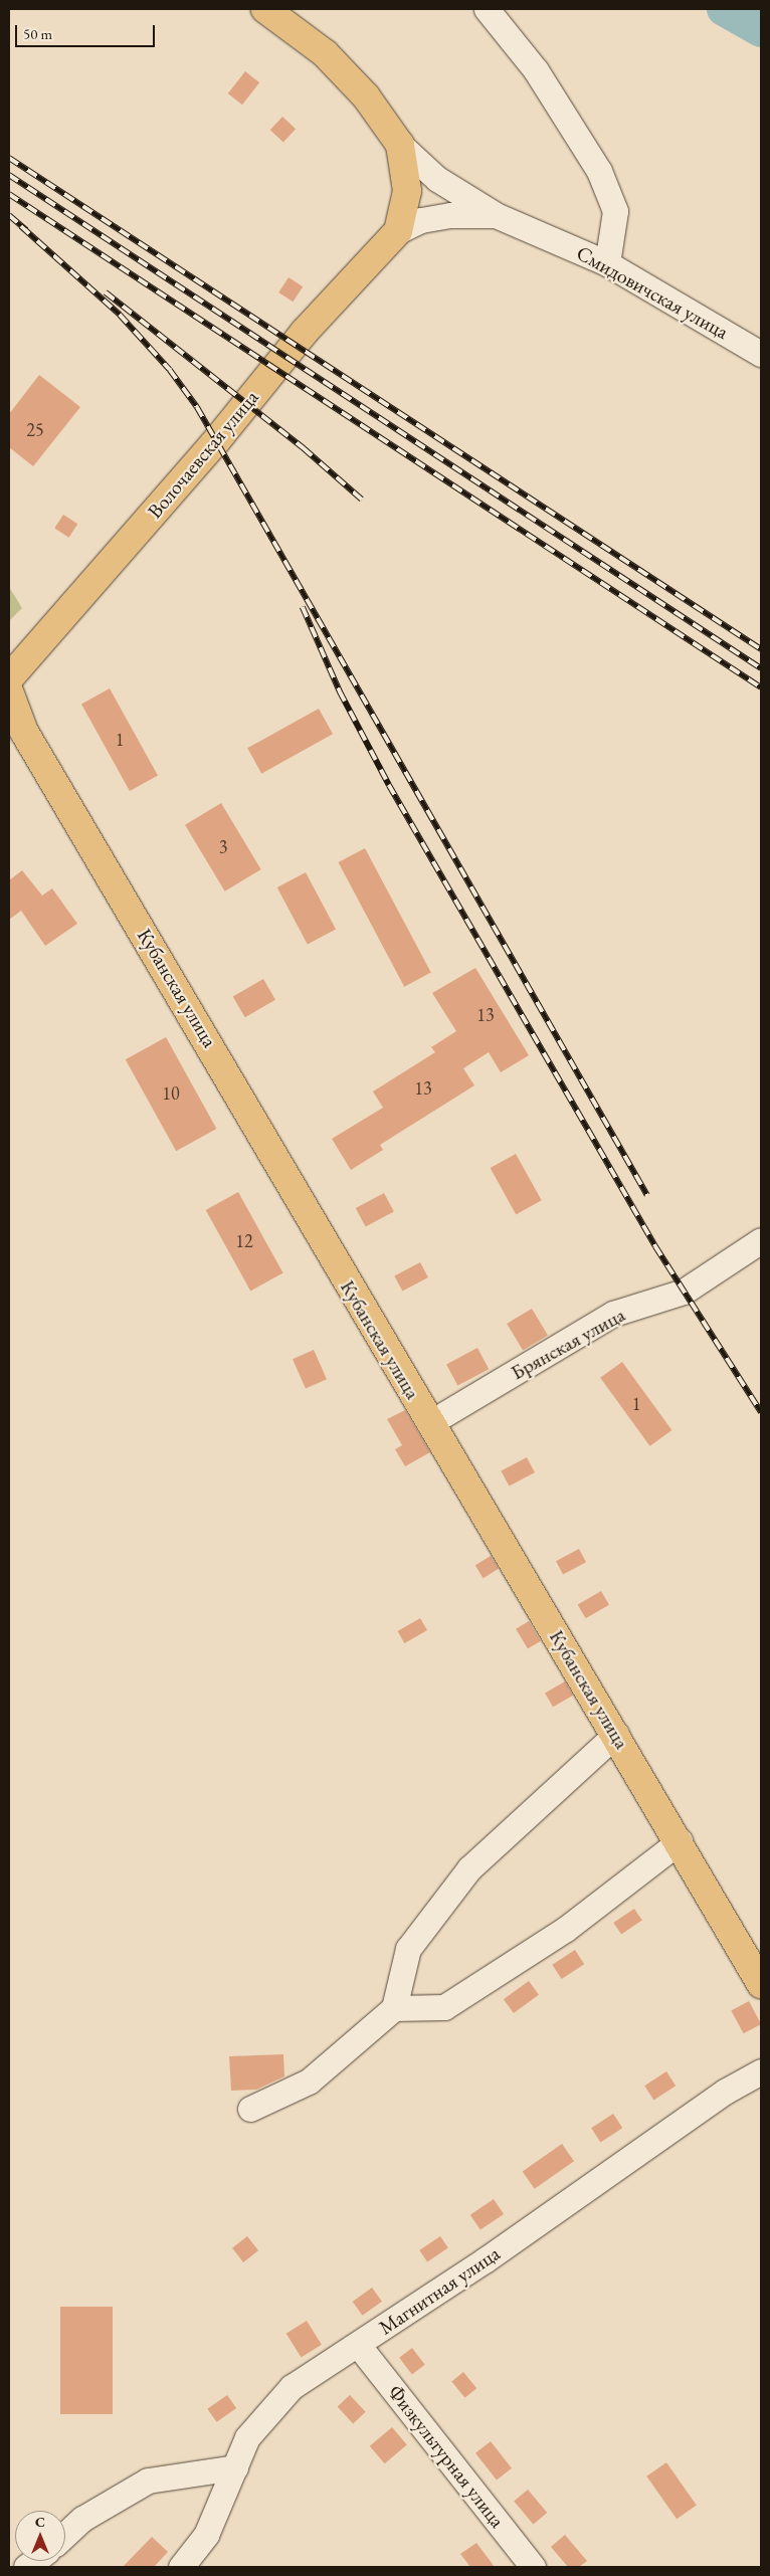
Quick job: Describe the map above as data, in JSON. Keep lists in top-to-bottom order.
{
  "streets": {
    "main road": ["Волочаевская улица", "Кубанская улица"],
    "street": [
      "Смидовичская улица",
      "Брянская улица",
      "Магнитная улица",
      "Физкультурная улица"
    ]
  },
  "crossings": [
    ["Смидовичская улица", "Волочаевская улица"],
    ["Кубанская улица", "Брянская улица"],
    ["Магнитная улица", "Физкультурная улица"]
  ],
  "house_numbers": [
    "25",
    "1",
    "3",
    "13",
    "13",
    "10",
    "12",
    "1"
  ],
  "scale_bar": "50 m",
  "north": "top"
}
